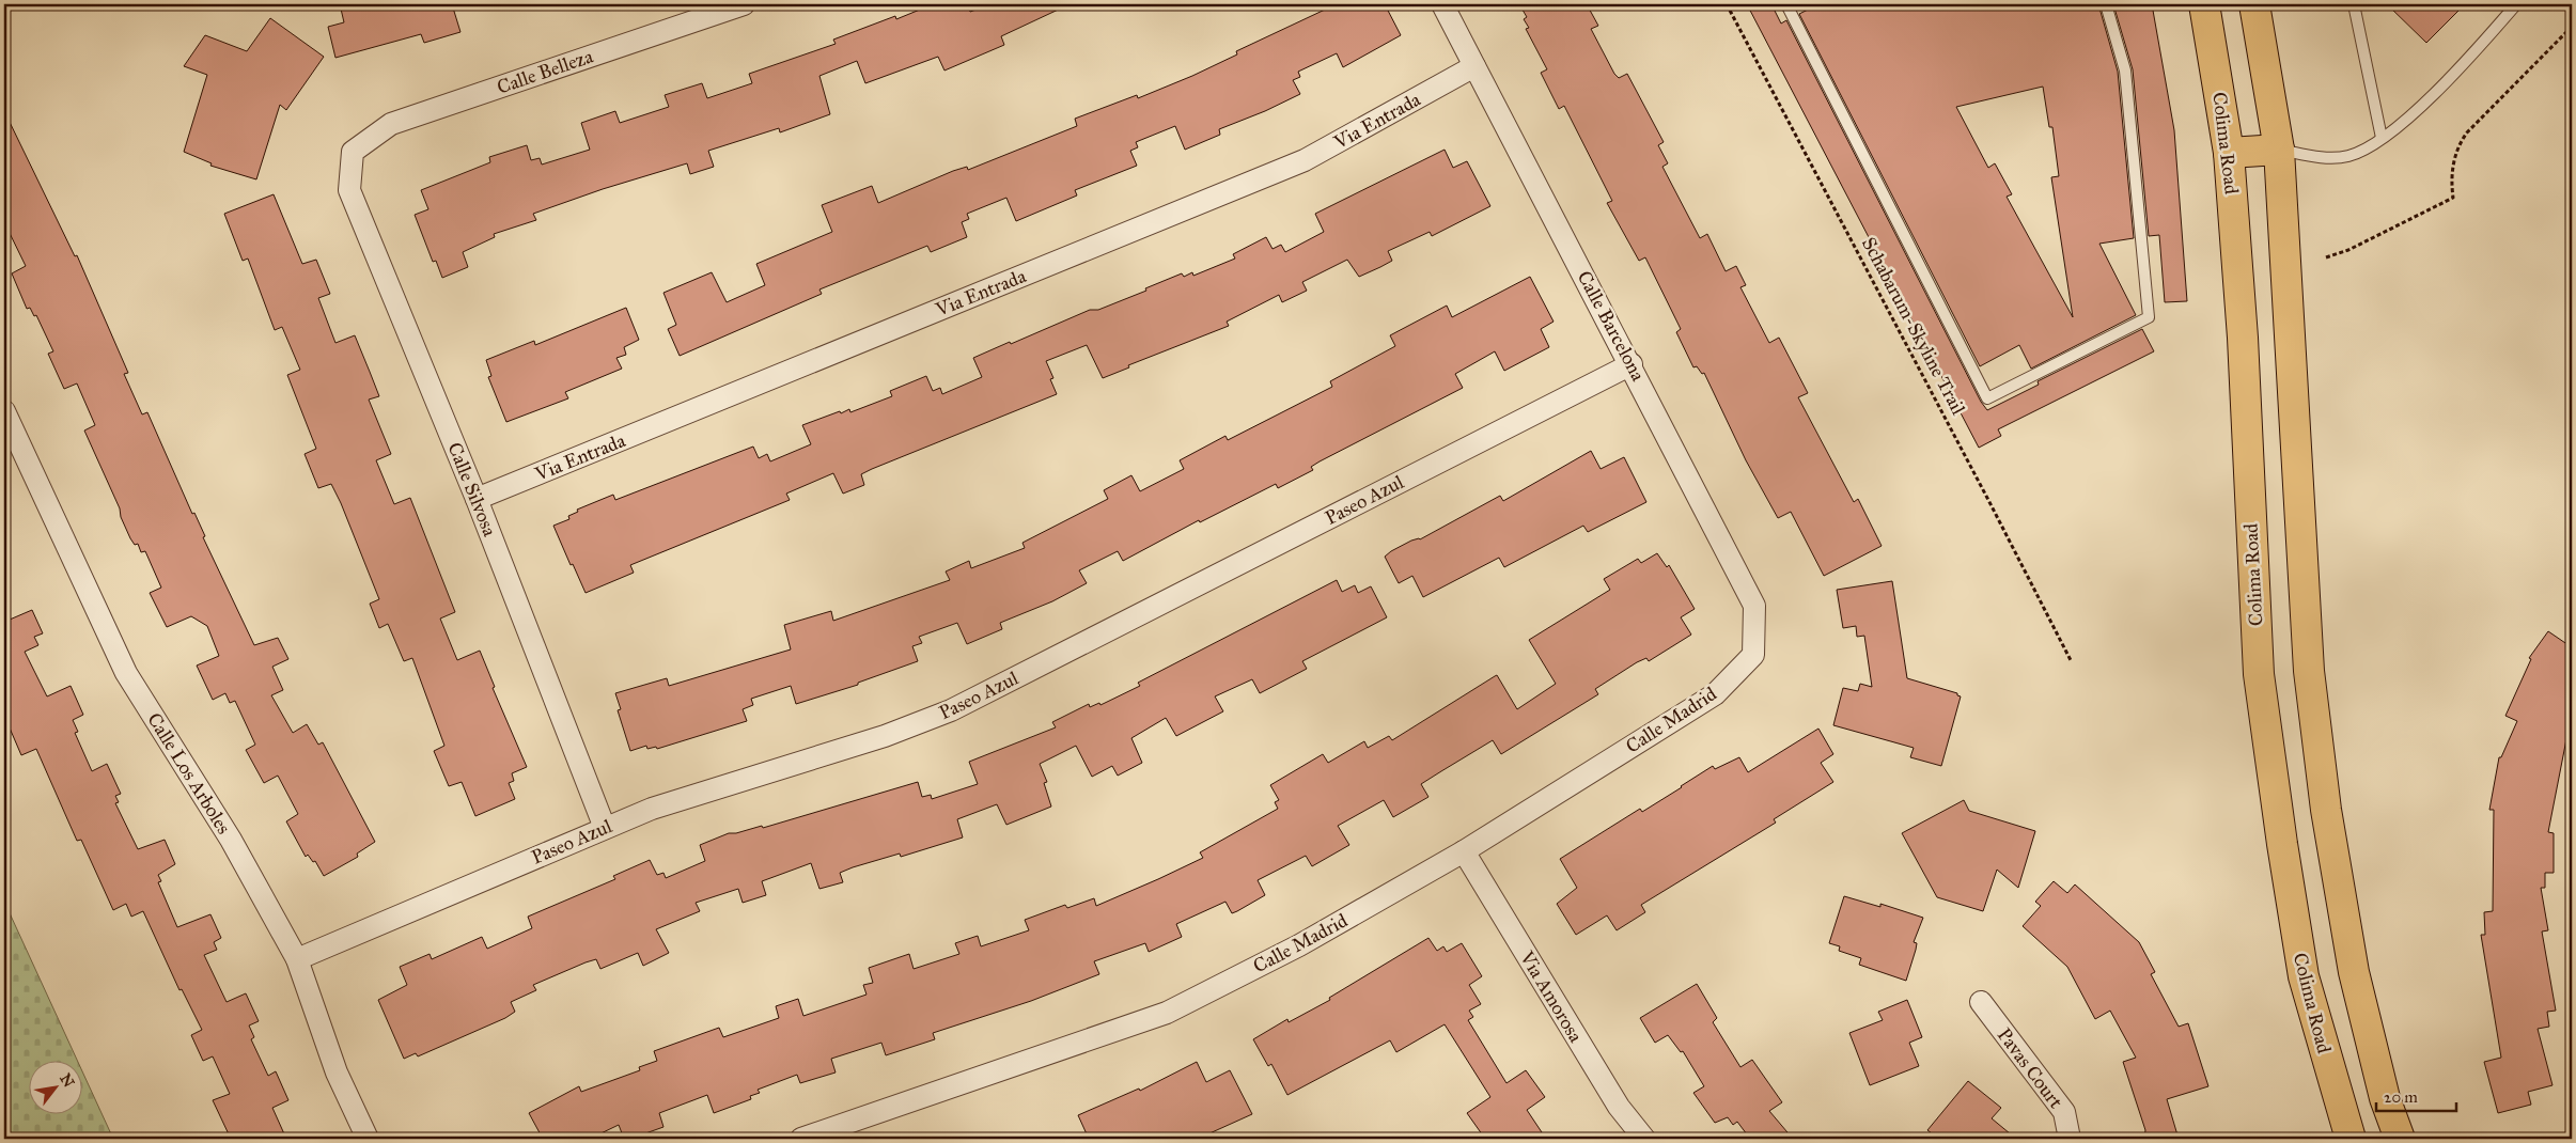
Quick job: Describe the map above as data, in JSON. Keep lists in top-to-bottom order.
{
  "streets": {
    "main road": ["Colima Road"],
    "street": [
      "Calle Belleza",
      "Via Entrada",
      "Calle Barcelona",
      "Calle Silvosa",
      "Paseo Azul",
      "Calle Madrid",
      "Calle Los Arboles",
      "Via Amorosa",
      "Pavas Court"
    ],
    "path": ["Schabarum-Skyline Trail"]
  },
  "crossings": [
    ["Calle Belleza", "Calle Silvosa"],
    ["Via Entrada", "Calle Barcelona"],
    ["Via Entrada", "Calle Silvosa"],
    ["Calle Barcelona", "Paseo Azul"],
    ["Calle Barcelona", "Calle Madrid"],
    ["Calle Silvosa", "Paseo Azul"],
    ["Paseo Azul", "Calle Los Arboles"],
    ["Calle Madrid", "Via Amorosa"]
  ],
  "scale_bar": "20 m",
  "north": "top right"
}
